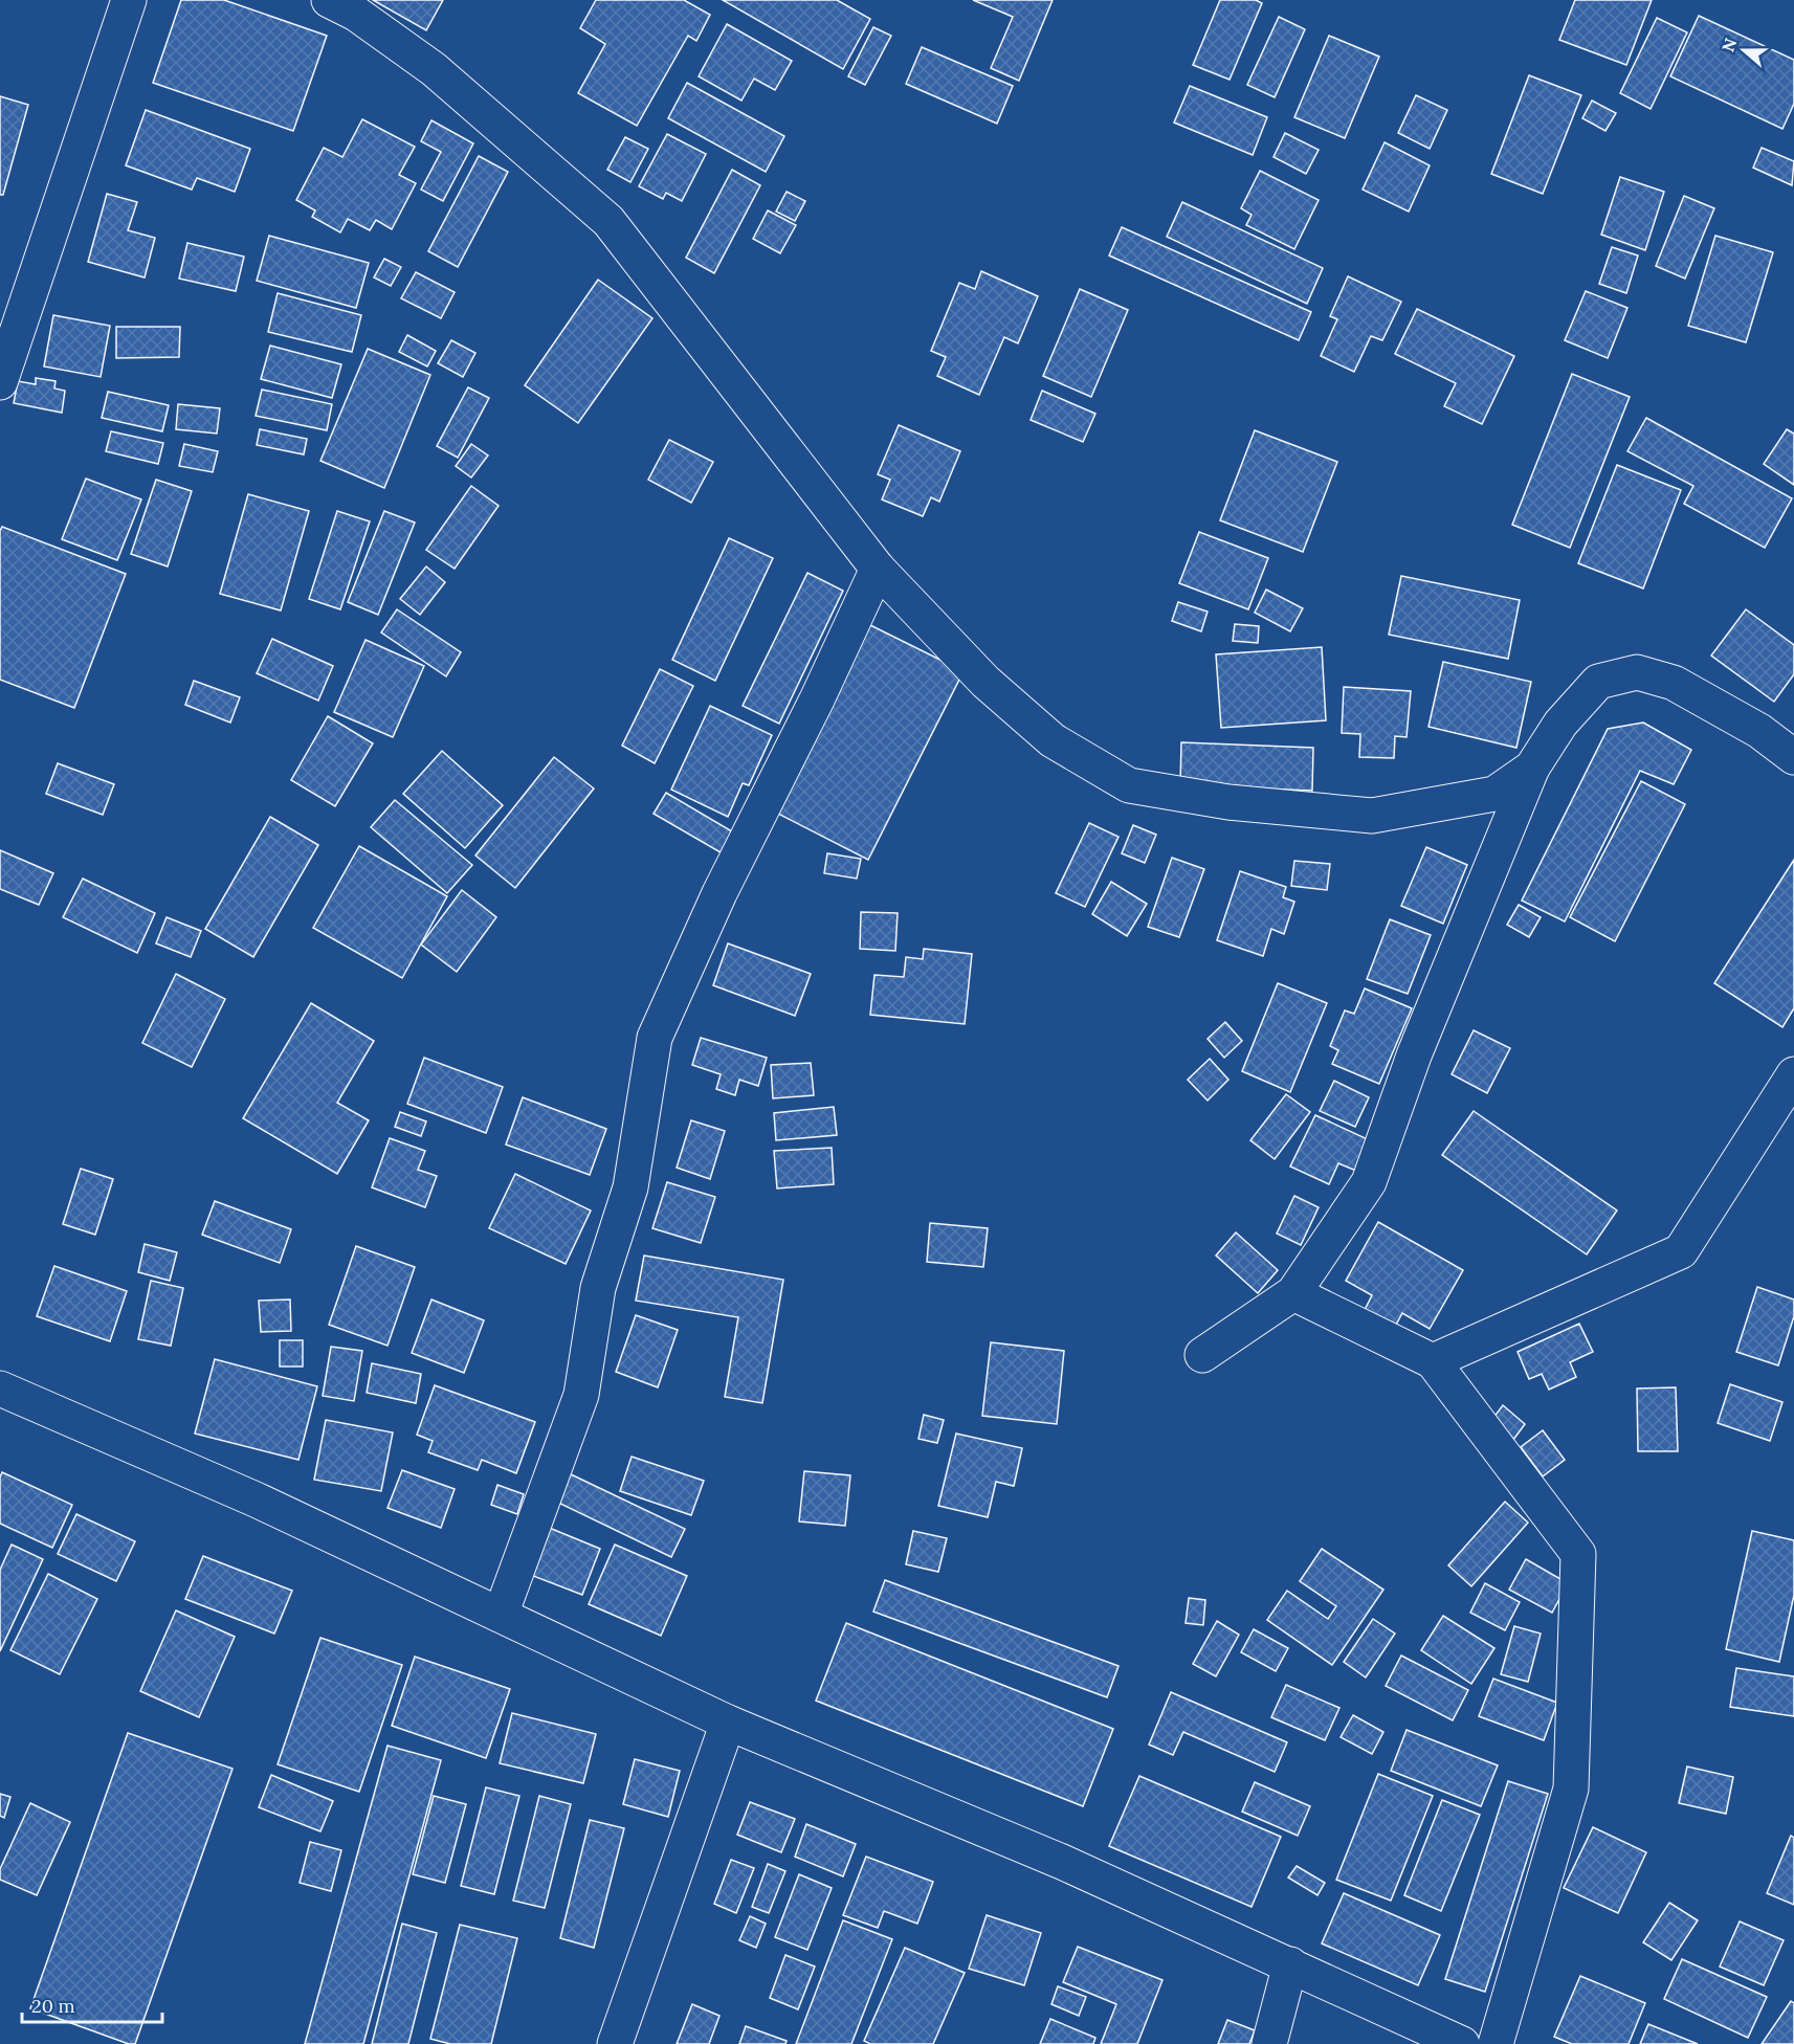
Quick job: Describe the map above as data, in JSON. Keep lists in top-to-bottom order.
{
  "scale_bar": "20 m",
  "north": "left"
}
